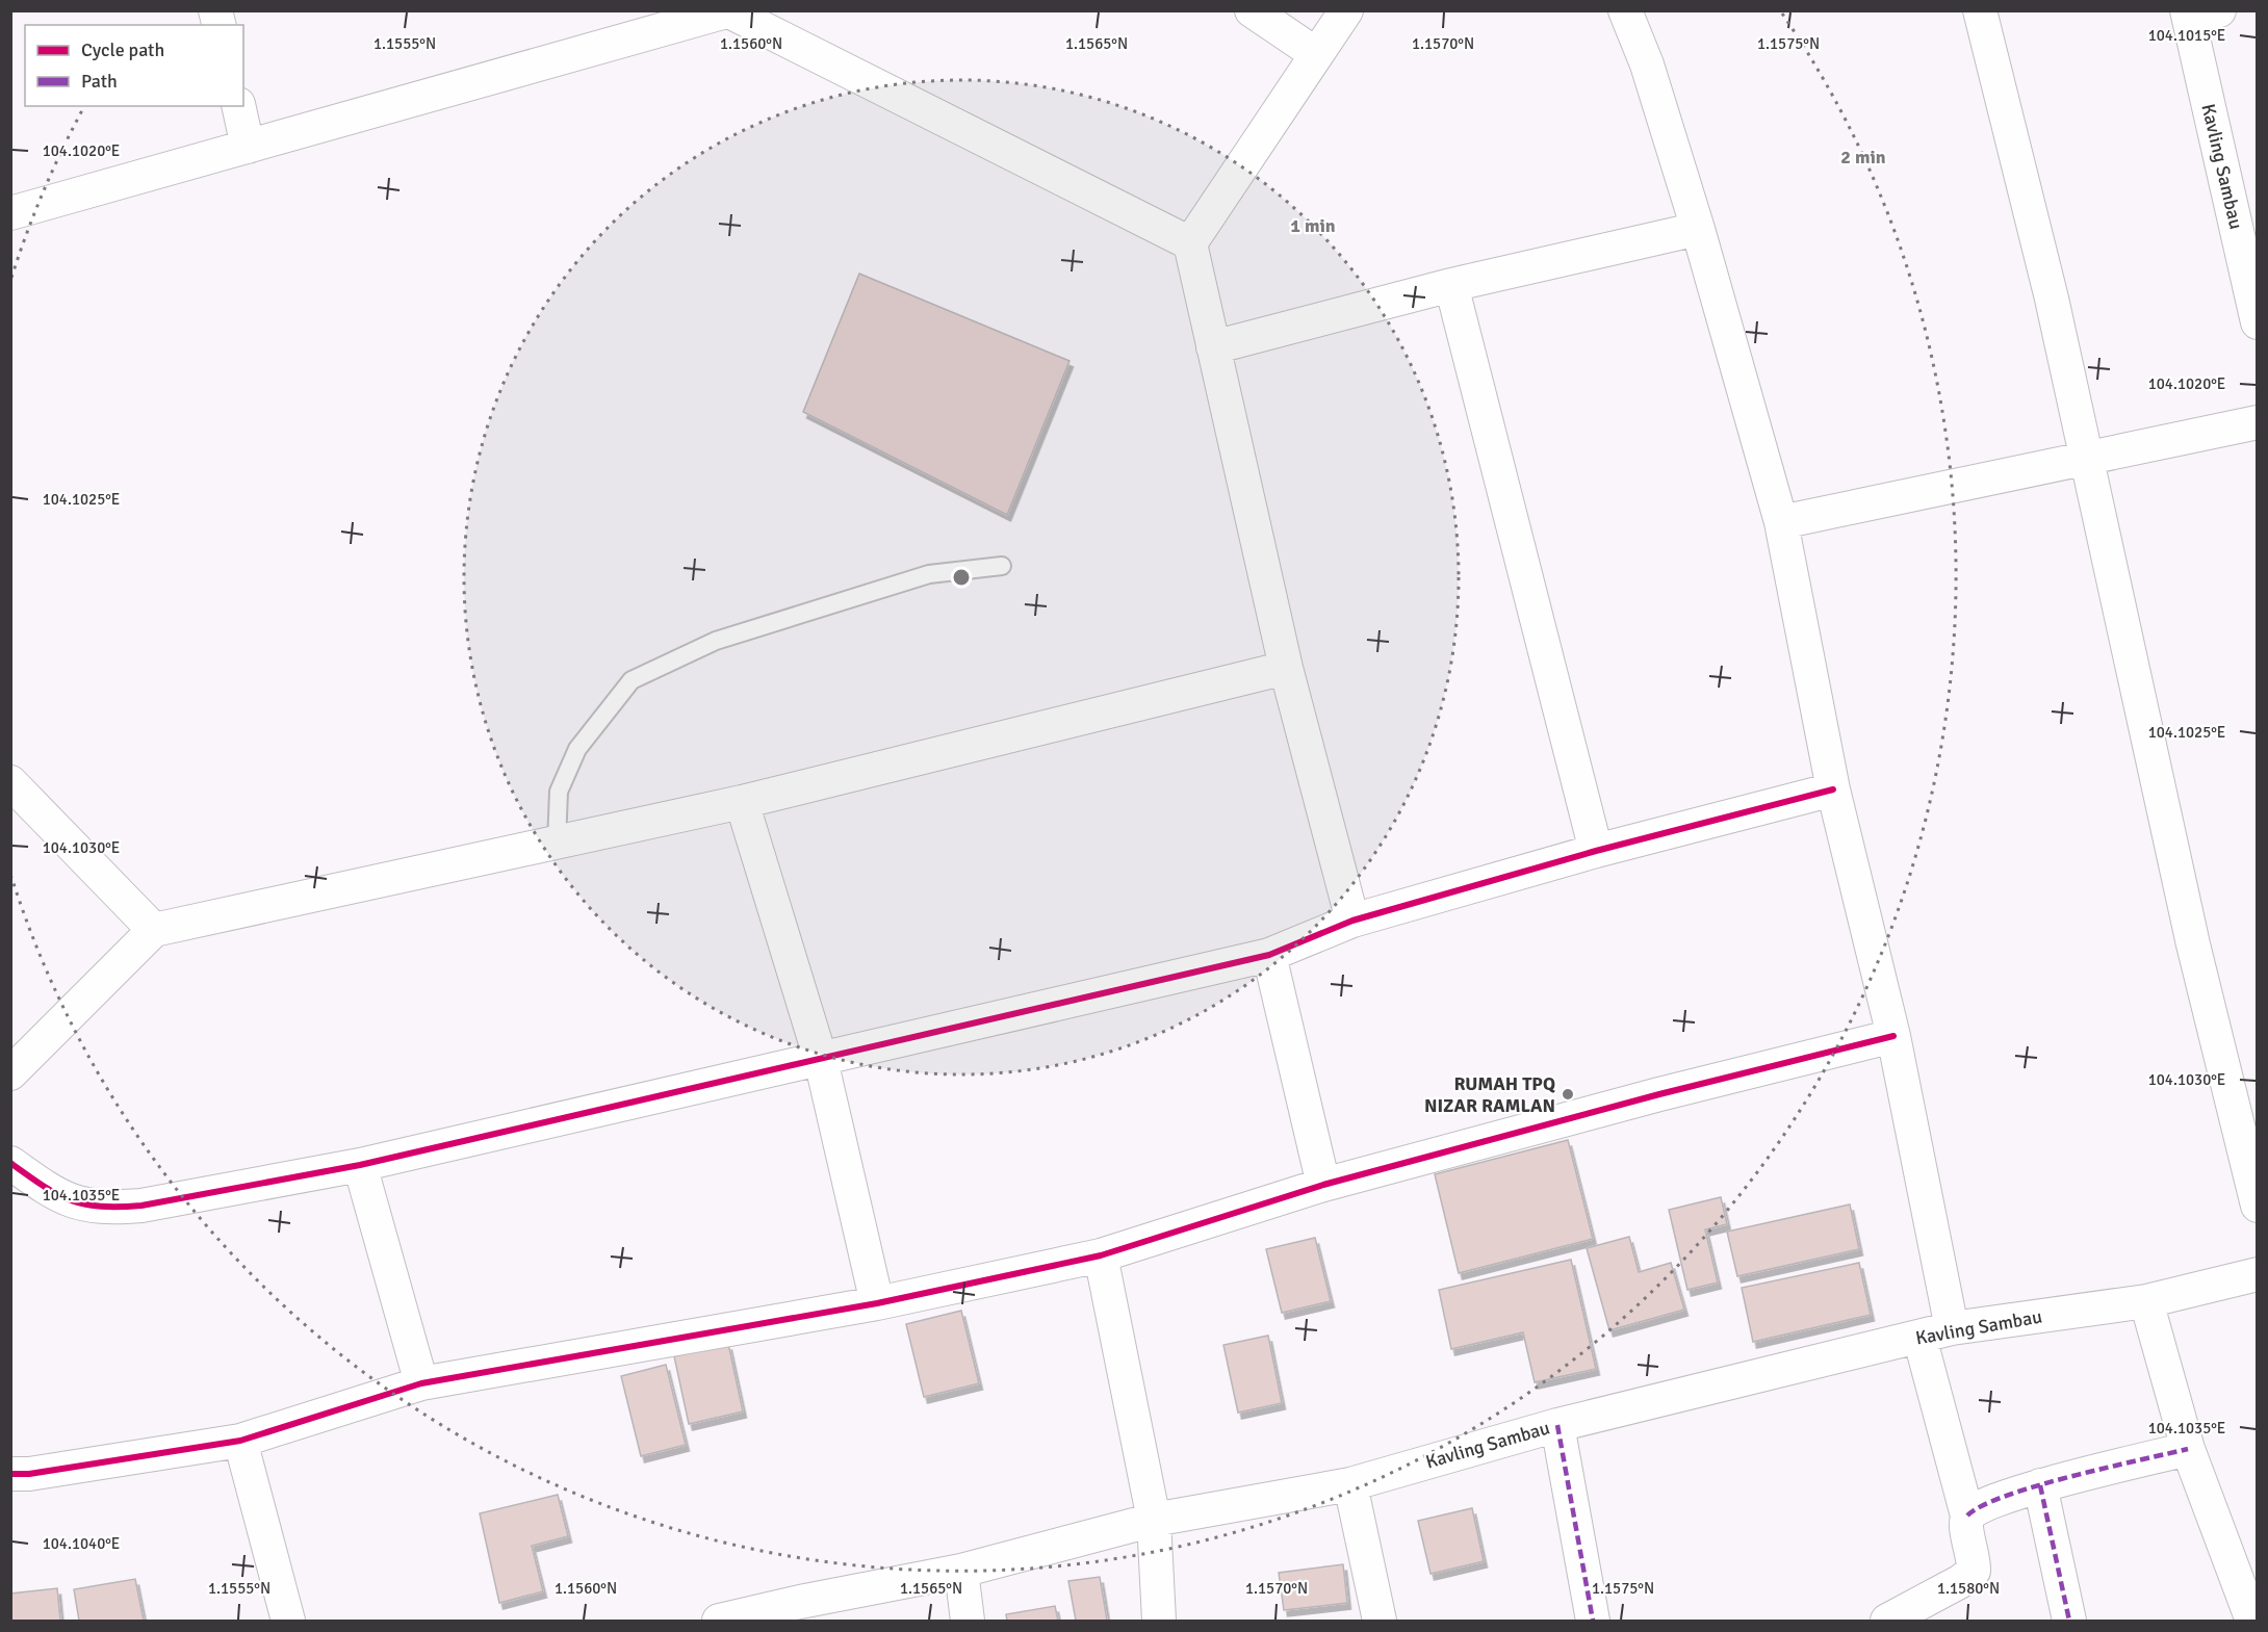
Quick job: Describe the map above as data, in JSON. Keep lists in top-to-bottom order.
{
  "streets": {
    "street": ["Kavling Sambau"]
  },
  "places": ["RUMAH TPQ NIZAR RAMLAN"],
  "legend": ["Cycle path", "Path"],
  "coordinates": [
    "104.1015°E",
    "1.1555°N",
    "1.1560°N",
    "1.1565°N",
    "1.1570°N",
    "1.1575°N",
    "104.1020°E",
    "104.1025°E",
    "104.1030°E",
    "104.1035°E",
    "104.1040°E",
    "1.1580°N"
  ],
  "rings": ["2 min", "1 min"]
}
